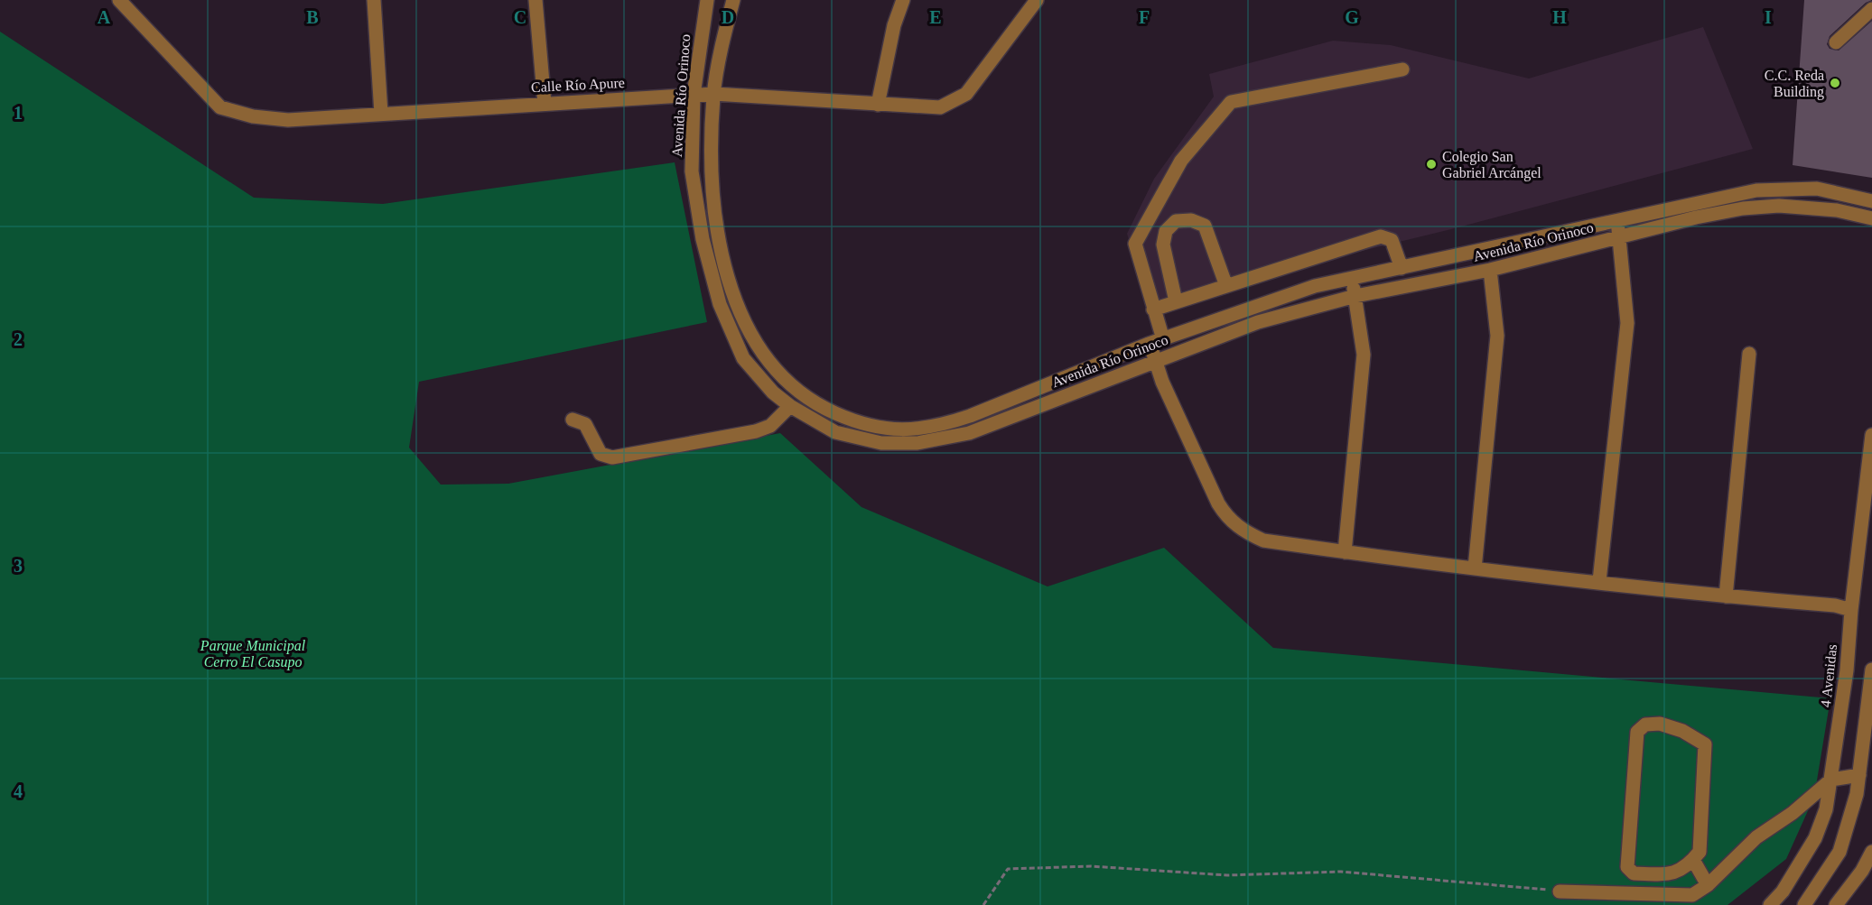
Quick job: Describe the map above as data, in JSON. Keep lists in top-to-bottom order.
{
  "streets": {
    "street": ["Calle Río Apure", "Avenida Río Orinoco", "4 Avenidas"]
  },
  "crossings": [
    ["Calle Río Apure", "Avenida Río Orinoco"]
  ],
  "parks": ["Parque Municipal Cerro El Casupo"],
  "places": ["C.C. Reda Building", "Colegio San Gabriel Arcángel"],
  "grid": {
    "columns": [
      "A",
      "B",
      "C",
      "D",
      "E",
      "F",
      "G",
      "H",
      "I"
    ],
    "rows": [
      "1",
      "2",
      "3",
      "4"
    ]
  }
}
